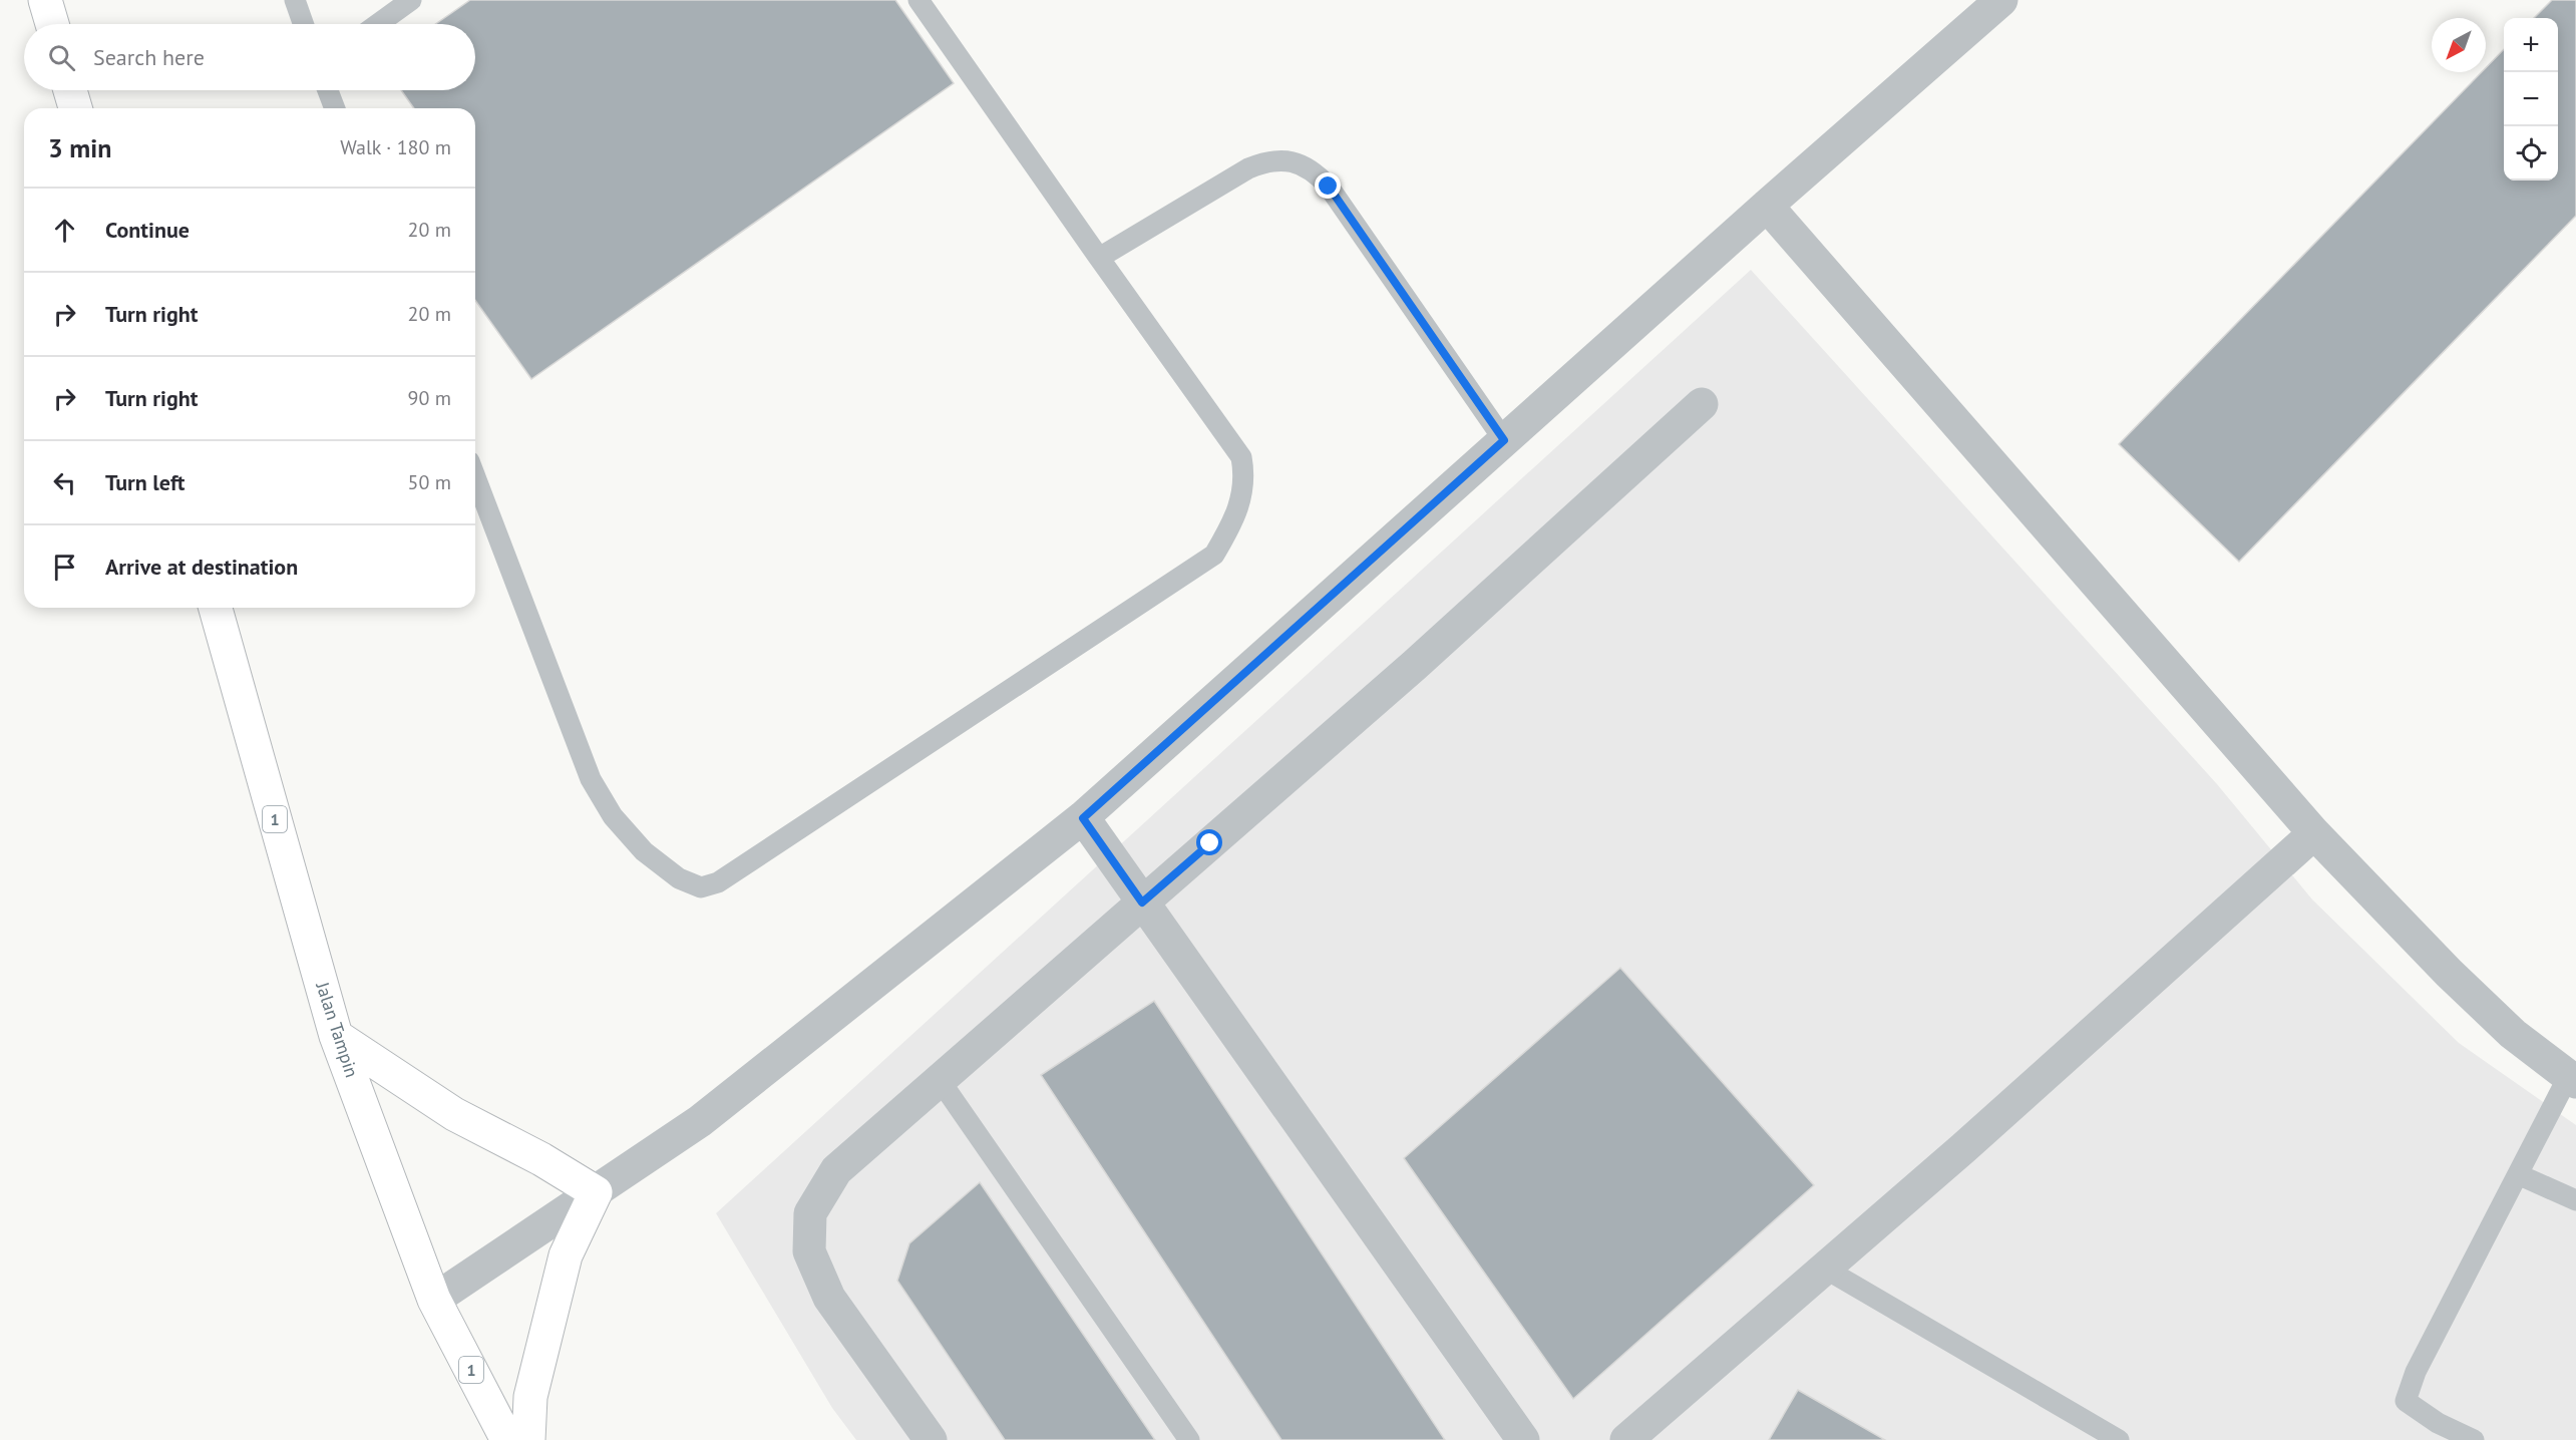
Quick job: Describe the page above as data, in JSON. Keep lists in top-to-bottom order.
{
  "streets": {
    "highway": ["1", "Jalan Tampin"]
  },
  "north": "bottom left",
  "page": {
    "map_buttons": ["+", "−"],
    "search": "Search here",
    "heading": ["3 min", "Walk · 180 m"],
    "list": [
      ["Continue", "20 m"],
      ["Turn right", "20 m"],
      ["Turn right", "90 m"],
      ["Turn left", "50 m"],
      "Arrive at destination"
    ]
  }
}
